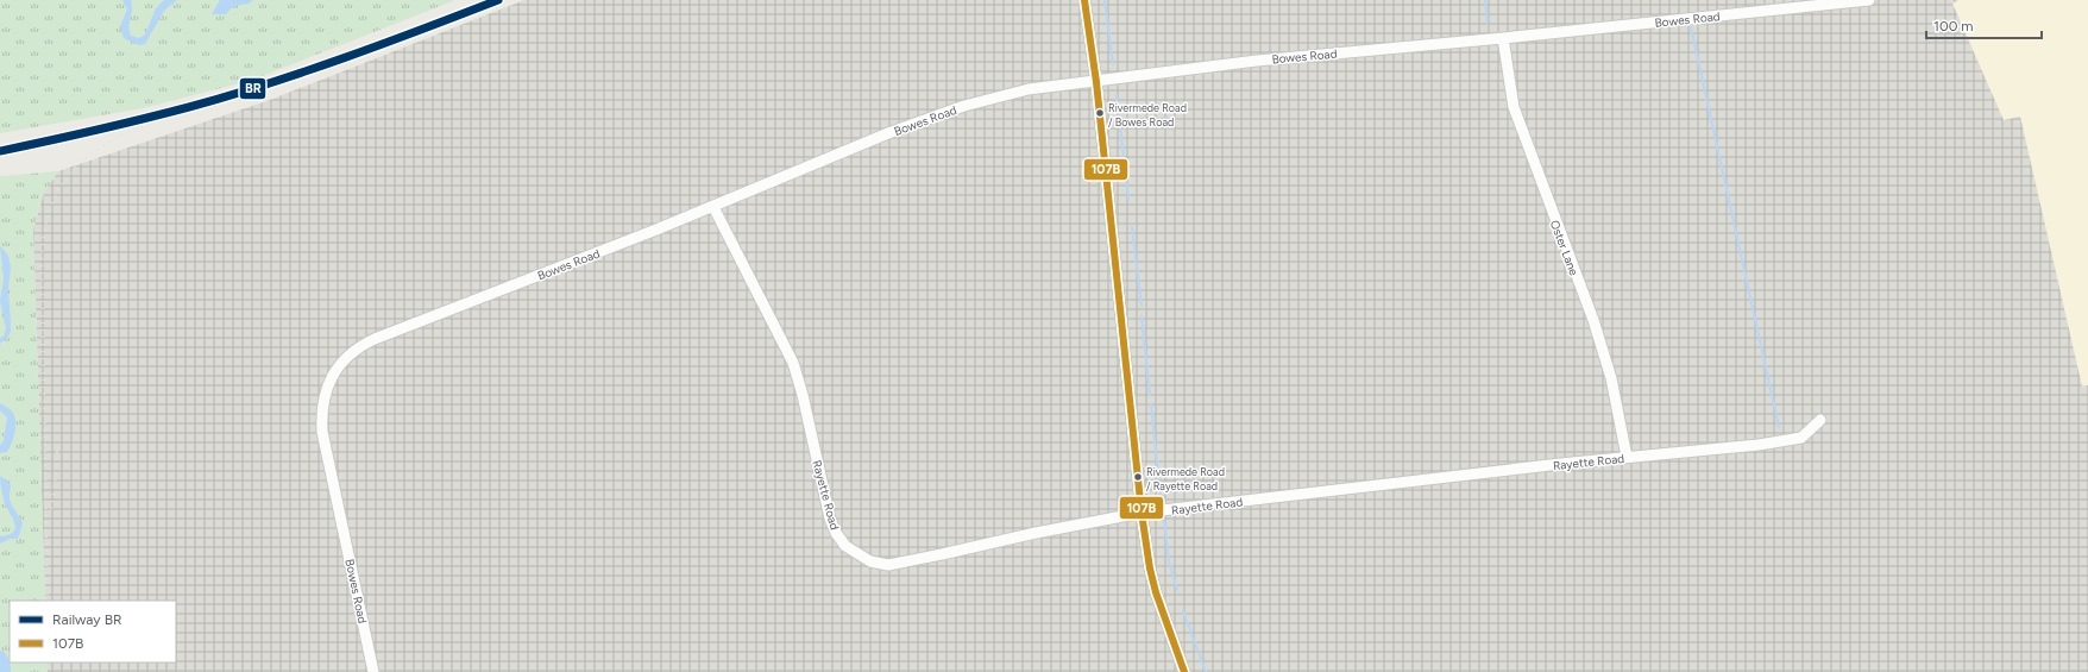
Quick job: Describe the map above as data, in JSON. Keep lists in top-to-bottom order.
{
  "streets": {
    "street": ["Bowes Road", "Oster Lane", "Rayette Road"]
  },
  "crossings": [
    ["Bowes Road", "Oster Lane"],
    ["Bowes Road", "Rayette Road"],
    ["Oster Lane", "Rayette Road"]
  ],
  "places": ["Rivermede Road / Bowes Road", "Rivermede Road / Rayette Road"],
  "lines": ["rail line BR", "transit line 107B"],
  "legend": ["Railway BR", "107B"],
  "scale_bar": "100 m"
}
